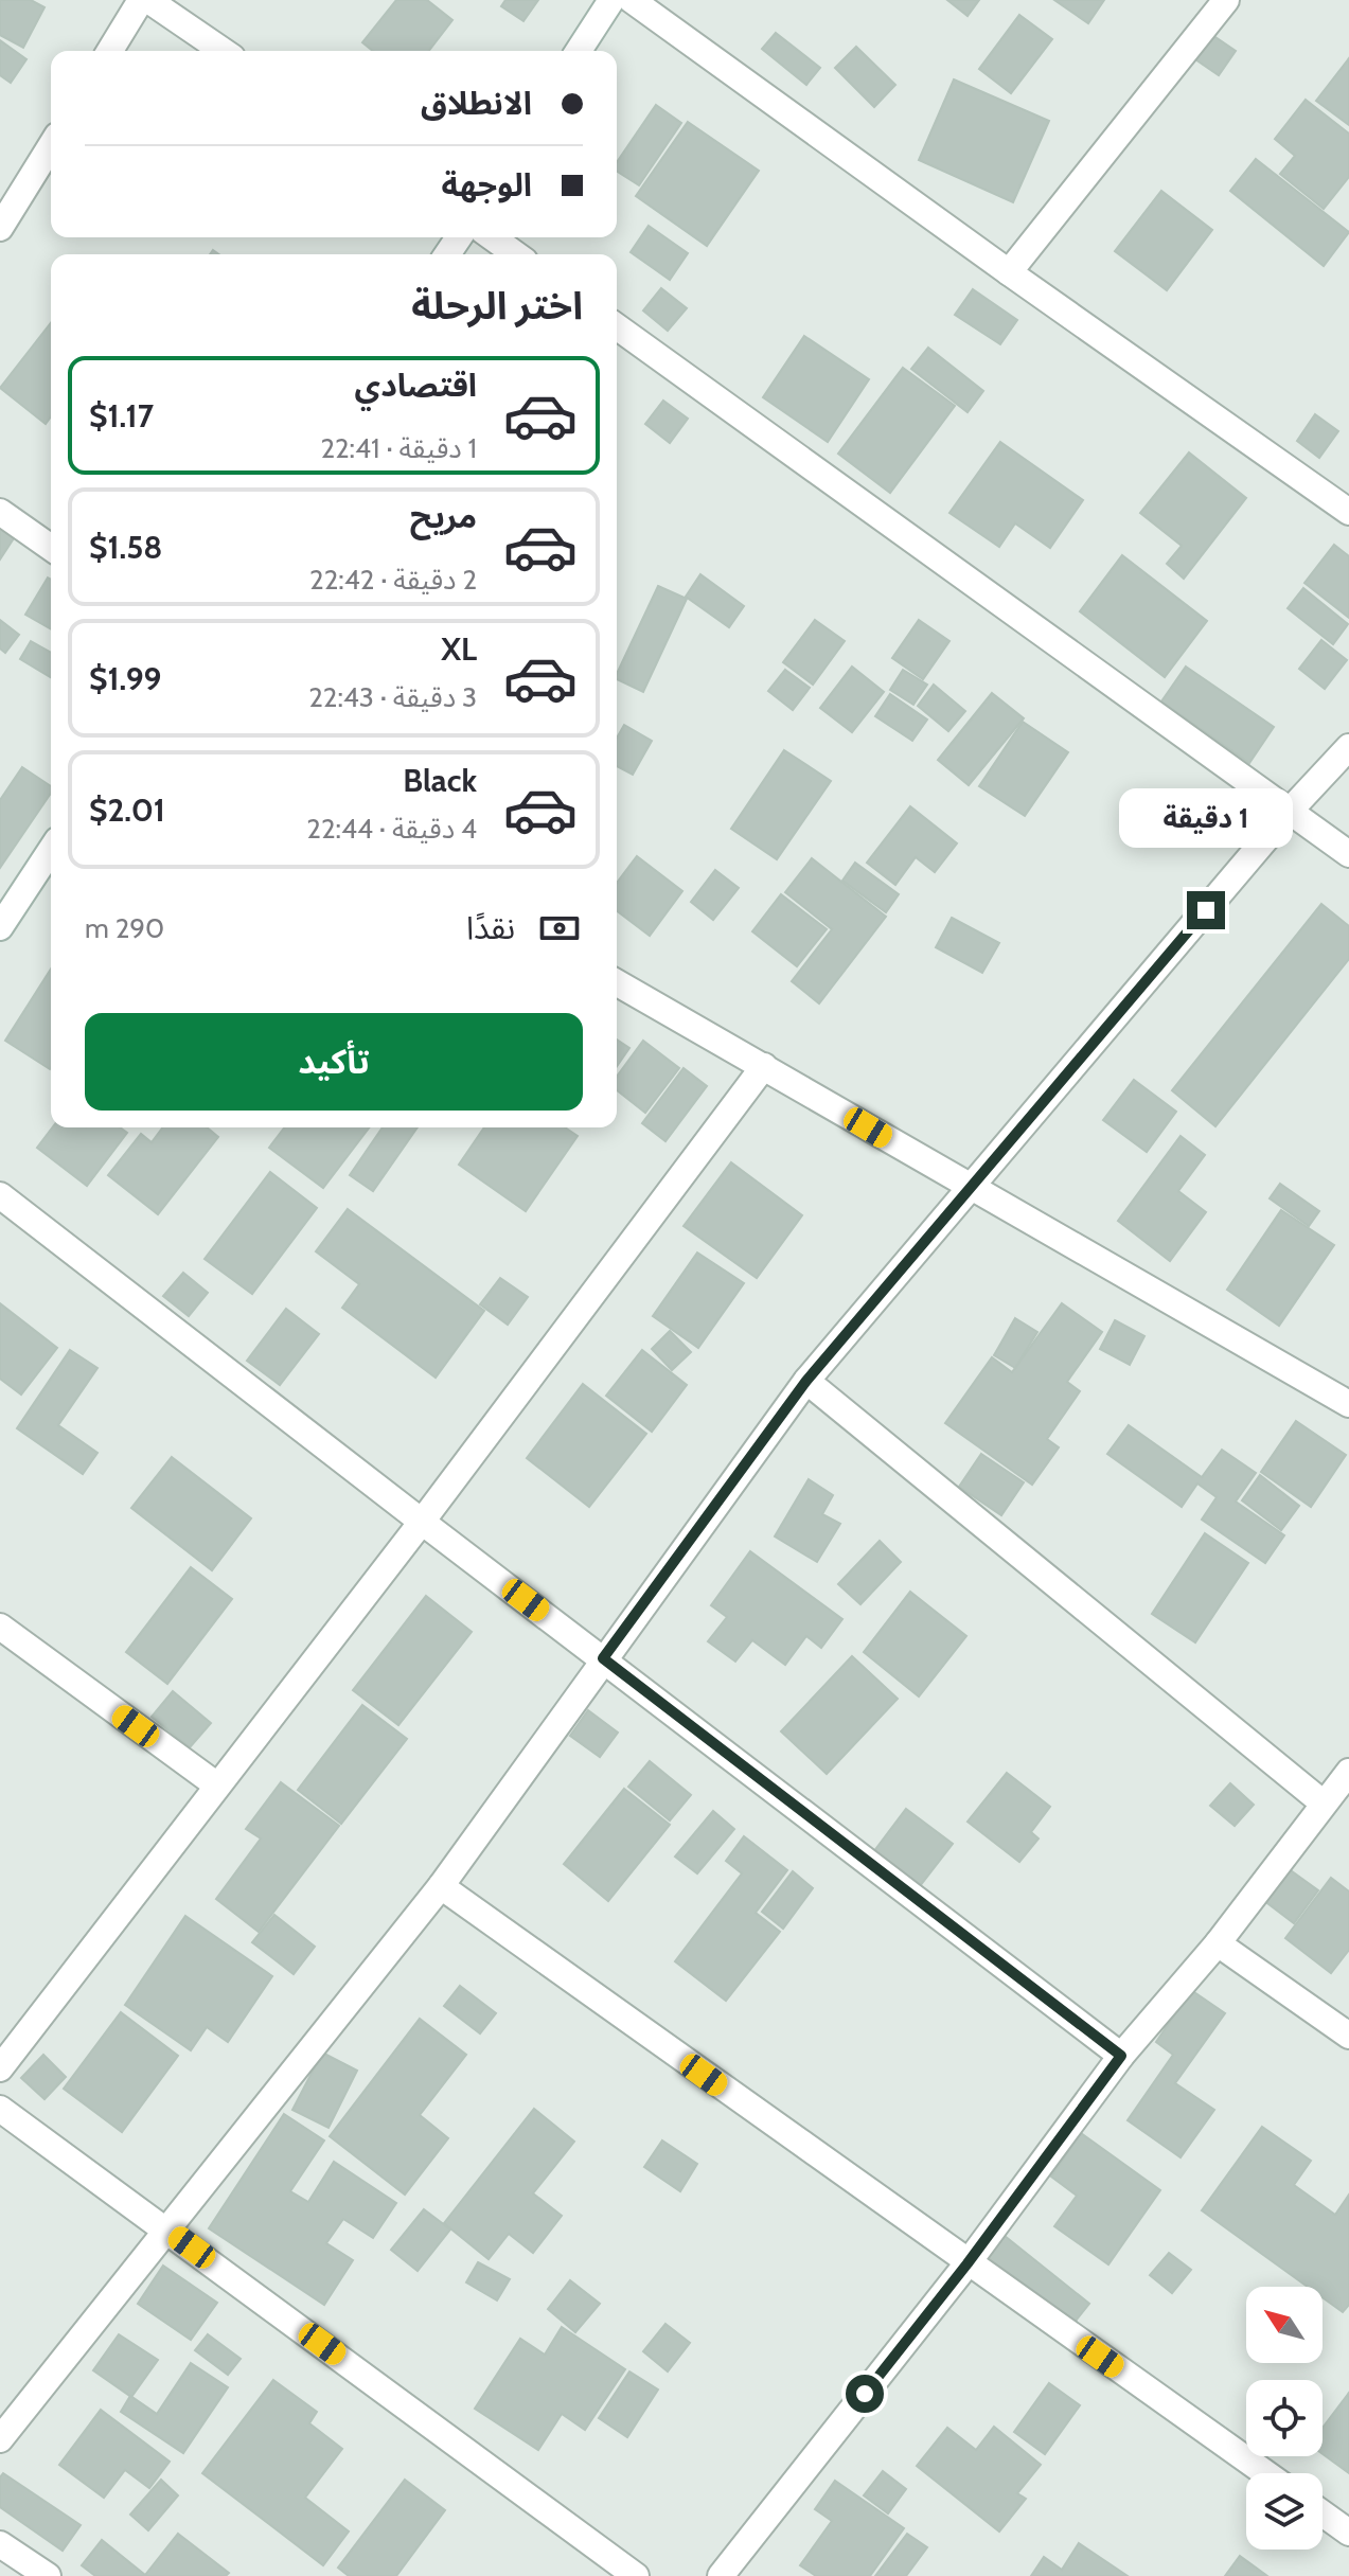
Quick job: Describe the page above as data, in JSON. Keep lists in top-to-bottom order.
{
  "north": "top left",
  "page": {
    "banner": ["الانطلاق", "الوجهة"],
    "heading": "اختر الرحلة",
    "list": [
      {
        "name": "اقتصادي",
        "note": "1 دقيقة · 22:41",
        "value": "$1.17"
      },
      {
        "name": "مريح",
        "note": "2 دقيقة · 22:42",
        "value": "$1.58"
      },
      {
        "name": "XL",
        "note": "3 دقيقة · 22:43",
        "value": "$1.99"
      },
      {
        "name": "Black",
        "note": "4 دقيقة · 22:44",
        "value": "$2.01"
      }
    ],
    "bubble": "1 دقيقة",
    "pay": ["نقدًا", "290 m"],
    "buttons": "تأكيد"
  }
}
